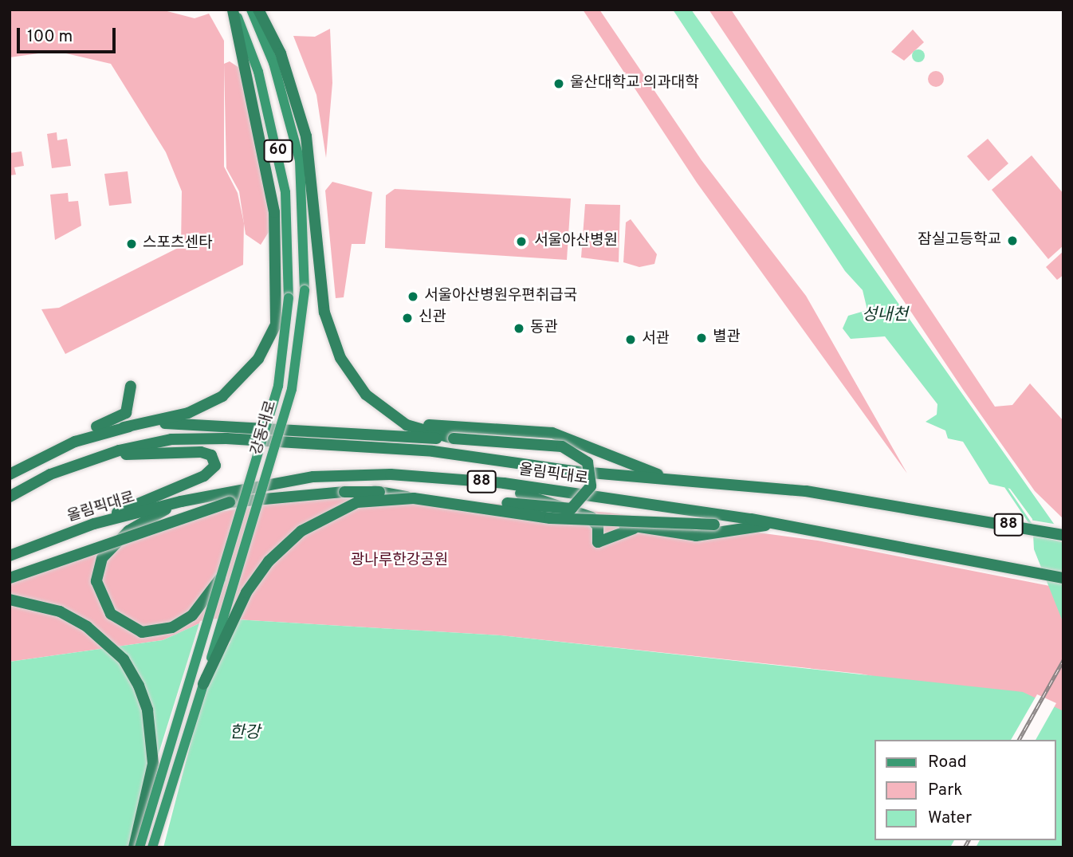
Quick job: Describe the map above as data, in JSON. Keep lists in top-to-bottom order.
{
  "streets": {
    "highway": ["올림픽대로", "88"],
    "main road": ["60", "강동대로"]
  },
  "water": ["성내천", "한강"],
  "parks": ["광나루한강공원"],
  "places": [
    "울산대학교 의과대학",
    "잠실고등학교",
    "서울아산병원",
    "스포츠센타",
    "서울아산병원우편취급국",
    "신관",
    "동관",
    "별관",
    "서관"
  ],
  "legend": ["Road", "Park", "Water"],
  "scale_bar": "100 m"
}
